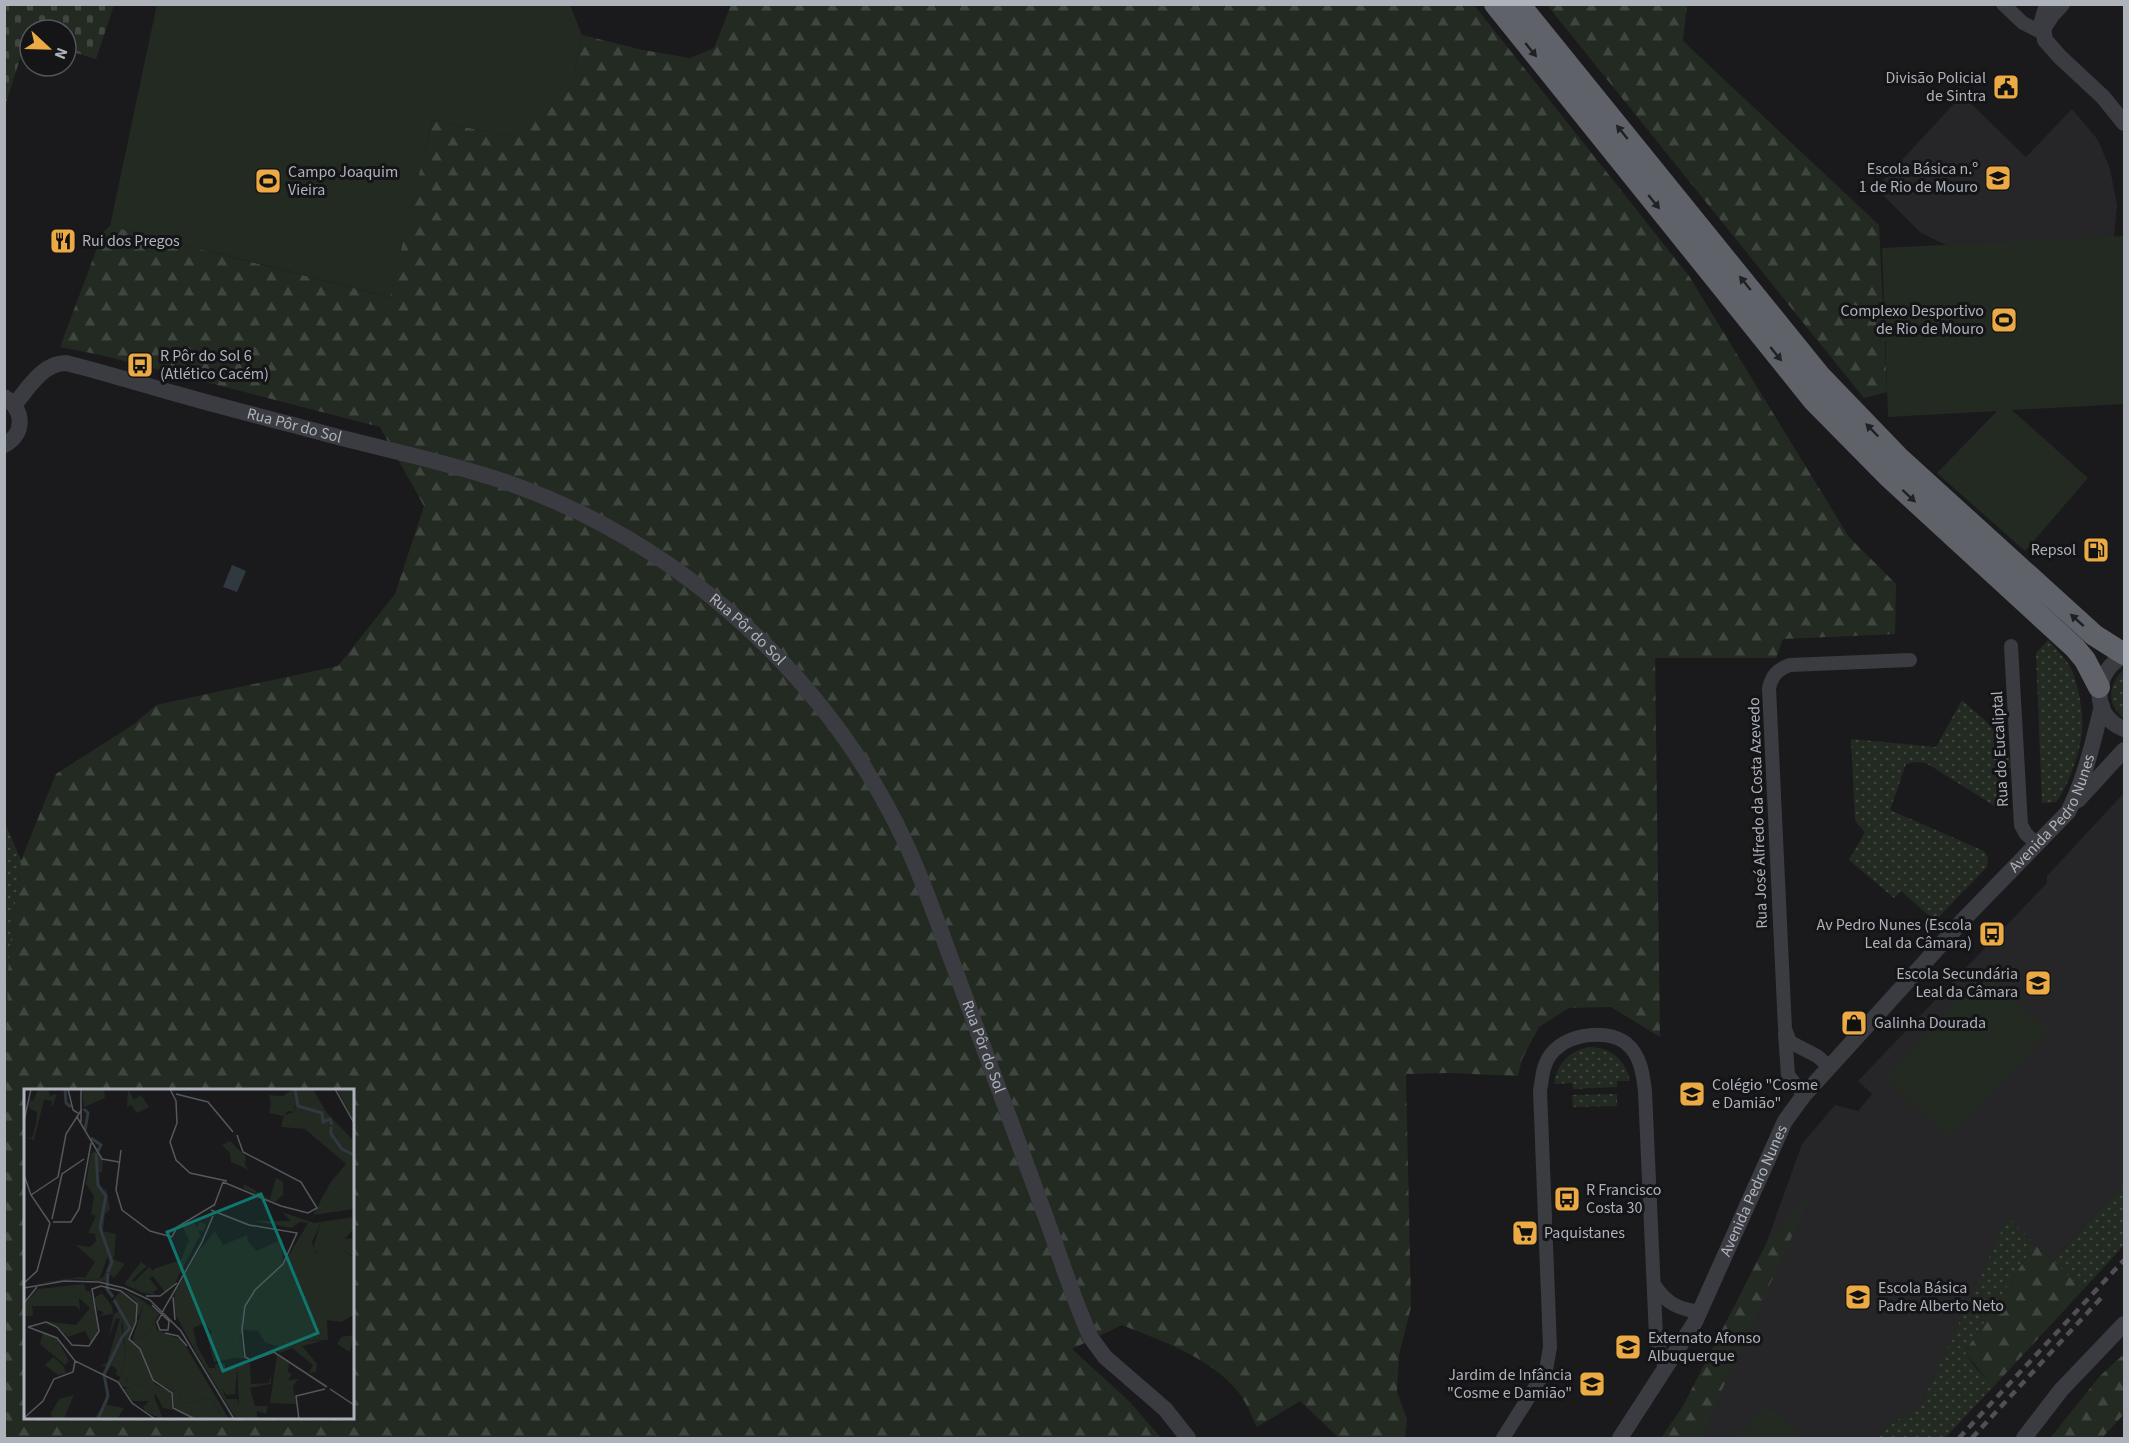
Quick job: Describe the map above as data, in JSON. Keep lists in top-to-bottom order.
{
  "streets": {
    "street": [
      "Rua Pôr do Sol",
      "Rua do Eucaliptal",
      "Avenida Pedro Nunes",
      "Rua José Alfredo da Costa Azevedo"
    ]
  },
  "crossings": [
    ["Rua do Eucaliptal", "Avenida Pedro Nunes"]
  ],
  "places": {
    "public building": ["Divisão Policial de Sintra"],
    "school or university": [
      "Escola Básica n.º 1 de Rio de Mouro",
      "Escola Secundária Leal da Câmara",
      "Colégio \"Cosme e Damião\"",
      "Escola Básica Padre Alberto Neto",
      "Externato Afonso Albuquerque",
      "Jardim de Infância \"Cosme e Damião\""
    ],
    "sports": ["Campo Joaquim Vieira", "Complexo Desportivo de Rio de Mouro"],
    "restaurant": ["Rui dos Pregos"],
    "bus stop": ["R Pôr do Sol 6 (Atlético Cacém)", "Av Pedro Nunes (Escola Leal da Câmara)", "R Francisco Costa 30"],
    "fuel station": ["Repsol"],
    "shop": ["Galinha Dourada"],
    "supermarket": ["Paquistanes"]
  },
  "north": "right"
}
